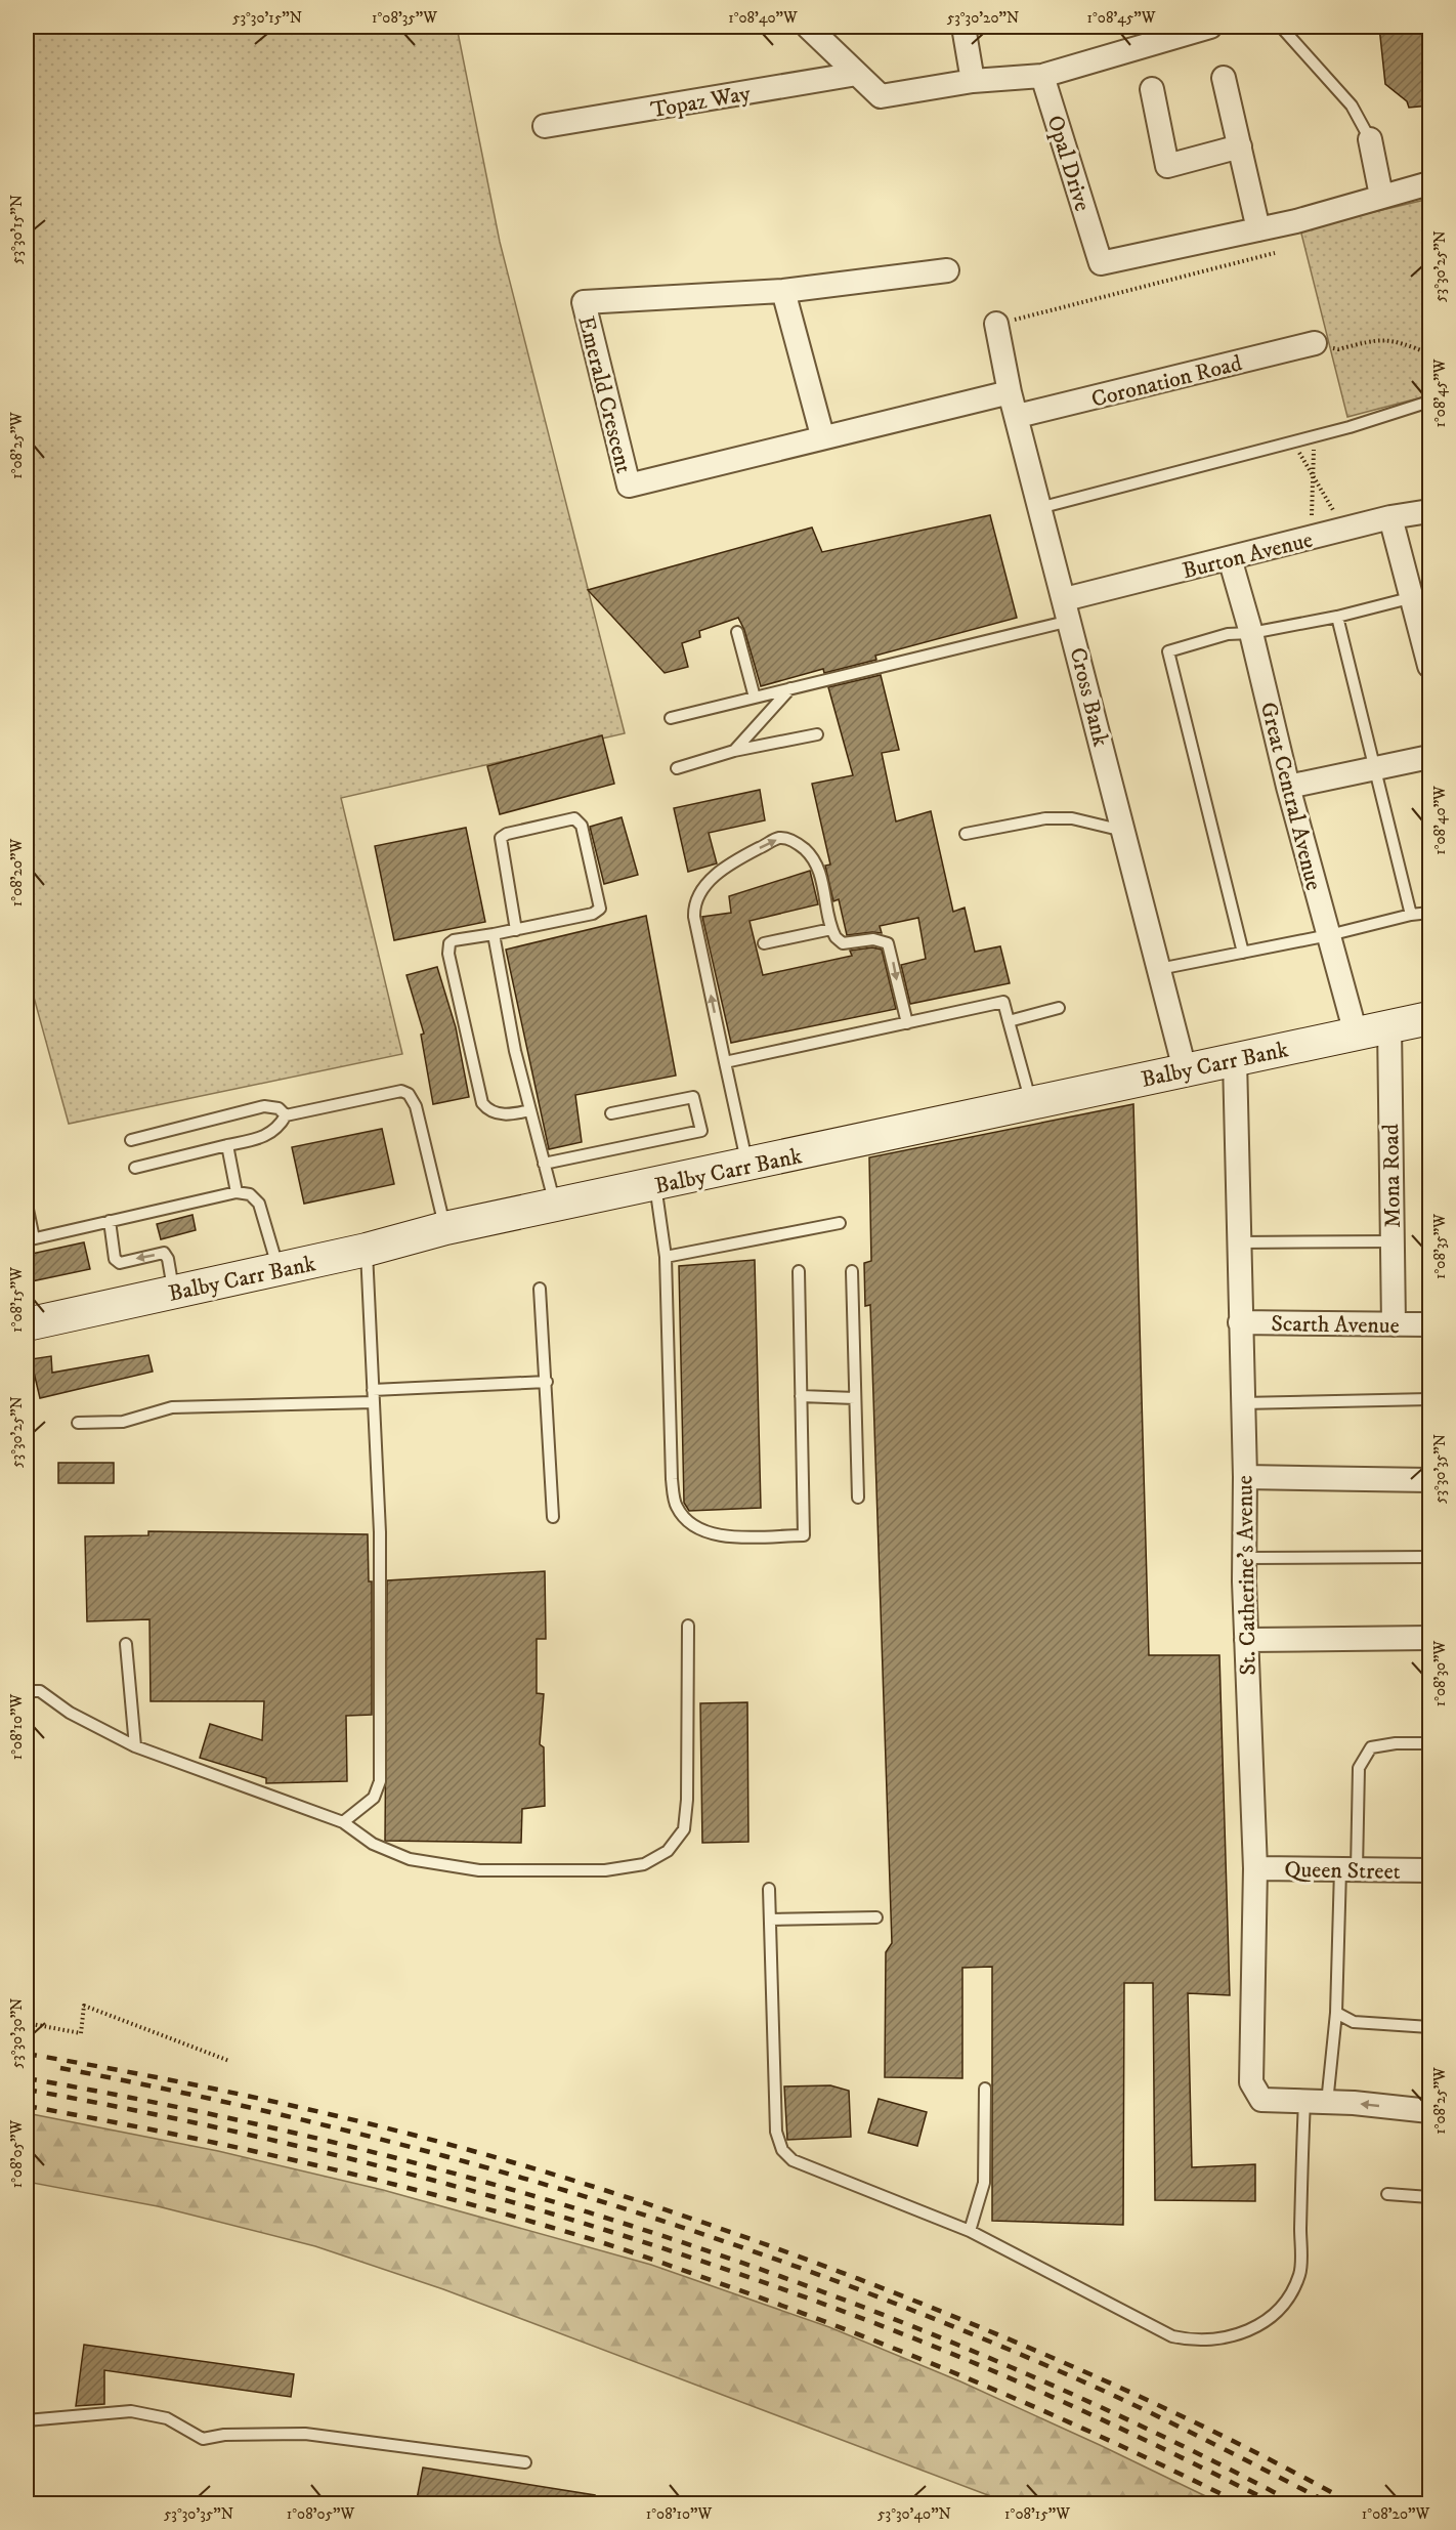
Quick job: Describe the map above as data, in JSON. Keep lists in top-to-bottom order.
{
  "streets": {
    "street": [
      "Topaz Way",
      "Opal Drive",
      "Coronation Road",
      "Emerald Crescent",
      "Burton Avenue",
      "Cross Bank",
      "Great Central Avenue",
      "Balby Carr Bank",
      "Mona Road",
      "Scarth Avenue",
      "St. Catherine's Avenue",
      "Queen Street"
    ]
  },
  "crossings": [
    ["Coronation Road", "Cross Bank"],
    ["Emerald Crescent", "Cross Bank"],
    ["Burton Avenue", "Cross Bank"],
    ["Burton Avenue", "Great Central Avenue"],
    ["Cross Bank", "Balby Carr Bank"],
    ["Great Central Avenue", "Balby Carr Bank"],
    ["Balby Carr Bank", "Mona Road"],
    ["Balby Carr Bank", "St. Catherine's Avenue"],
    ["Mona Road", "Scarth Avenue"],
    ["Scarth Avenue", "St. Catherine's Avenue"],
    ["St. Catherine's Avenue", "Queen Street"]
  ],
  "coordinates": [
    "53°30'15\"N",
    "1°08'35\"W",
    "1°08'40\"W",
    "53°30'20\"N",
    "1°08'45\"W",
    "53°30'25\"N",
    "1°08'25\"W",
    "1°08'20\"W",
    "1°08'15\"W",
    "53°30'35\"N",
    "1°08'30\"W",
    "1°08'10\"W",
    "53°30'30\"N",
    "1°08'05\"W",
    "53°30'40\"N"
  ]
}
